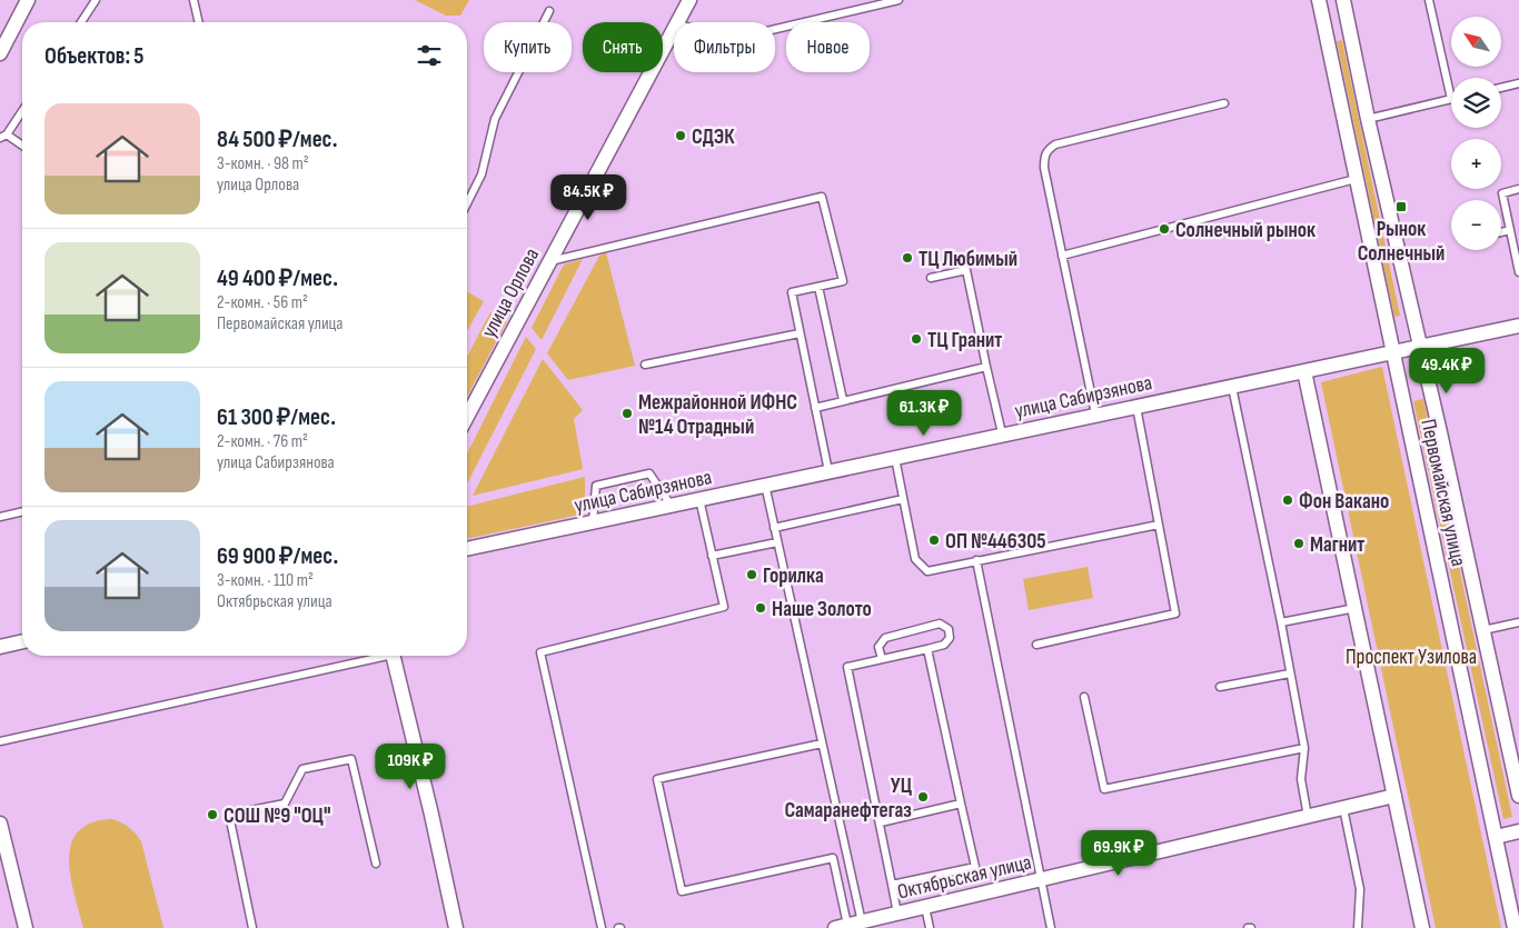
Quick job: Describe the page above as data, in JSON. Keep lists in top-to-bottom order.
{
  "streets": {
    "street": [
      "улица Орлова",
      "улица Сабирзянова",
      "Первомайская улица",
      "Октябрьская улица"
    ]
  },
  "crossings": [
    ["улица Сабирзянова", "Первомайская улица"]
  ],
  "parks": ["Проспект Узилова"],
  "places": {
    "other": [
      "СДЭК",
      "Солнечный рынок",
      "ТЦ Любимый",
      "ТЦ Гранит",
      "Межрайонной ИФНС №14 Отрадный",
      "Фон Вакано",
      "ОП №446305",
      "Магнит",
      "Горилка",
      "Наше Золото",
      "УЦ Самаранефтегаз",
      "СОШ №9 \"ОЦ\""
    ],
    "transit": ["Рынок Солнечный"]
  },
  "north": "top left",
  "page": {
    "map_buttons": ["+", "−"],
    "chip": [
      "Купить",
      "Снять",
      "Фильтры",
      "Новое"
    ],
    "heading": "Объектов: 5",
    "list": [
      {
        "name": "84 500 ₽/мес.",
        "note": "3-комн. · 98 m² · улица Орлова"
      },
      {
        "name": "49 400 ₽/мес.",
        "note": "2-комн. · 56 m² · Первомайская улица"
      },
      {
        "name": "61 300 ₽/мес.",
        "note": "2-комн. · 76 m² · улица Сабирзянова"
      },
      {
        "name": "69 900 ₽/мес.",
        "note": "3-комн. · 110 m² · Октябрьская улица"
      }
    ],
    "price": [
      "84.5K ₽",
      "49.4K ₽",
      "61.3K ₽",
      "109K ₽",
      "69.9K ₽"
    ]
  }
}
